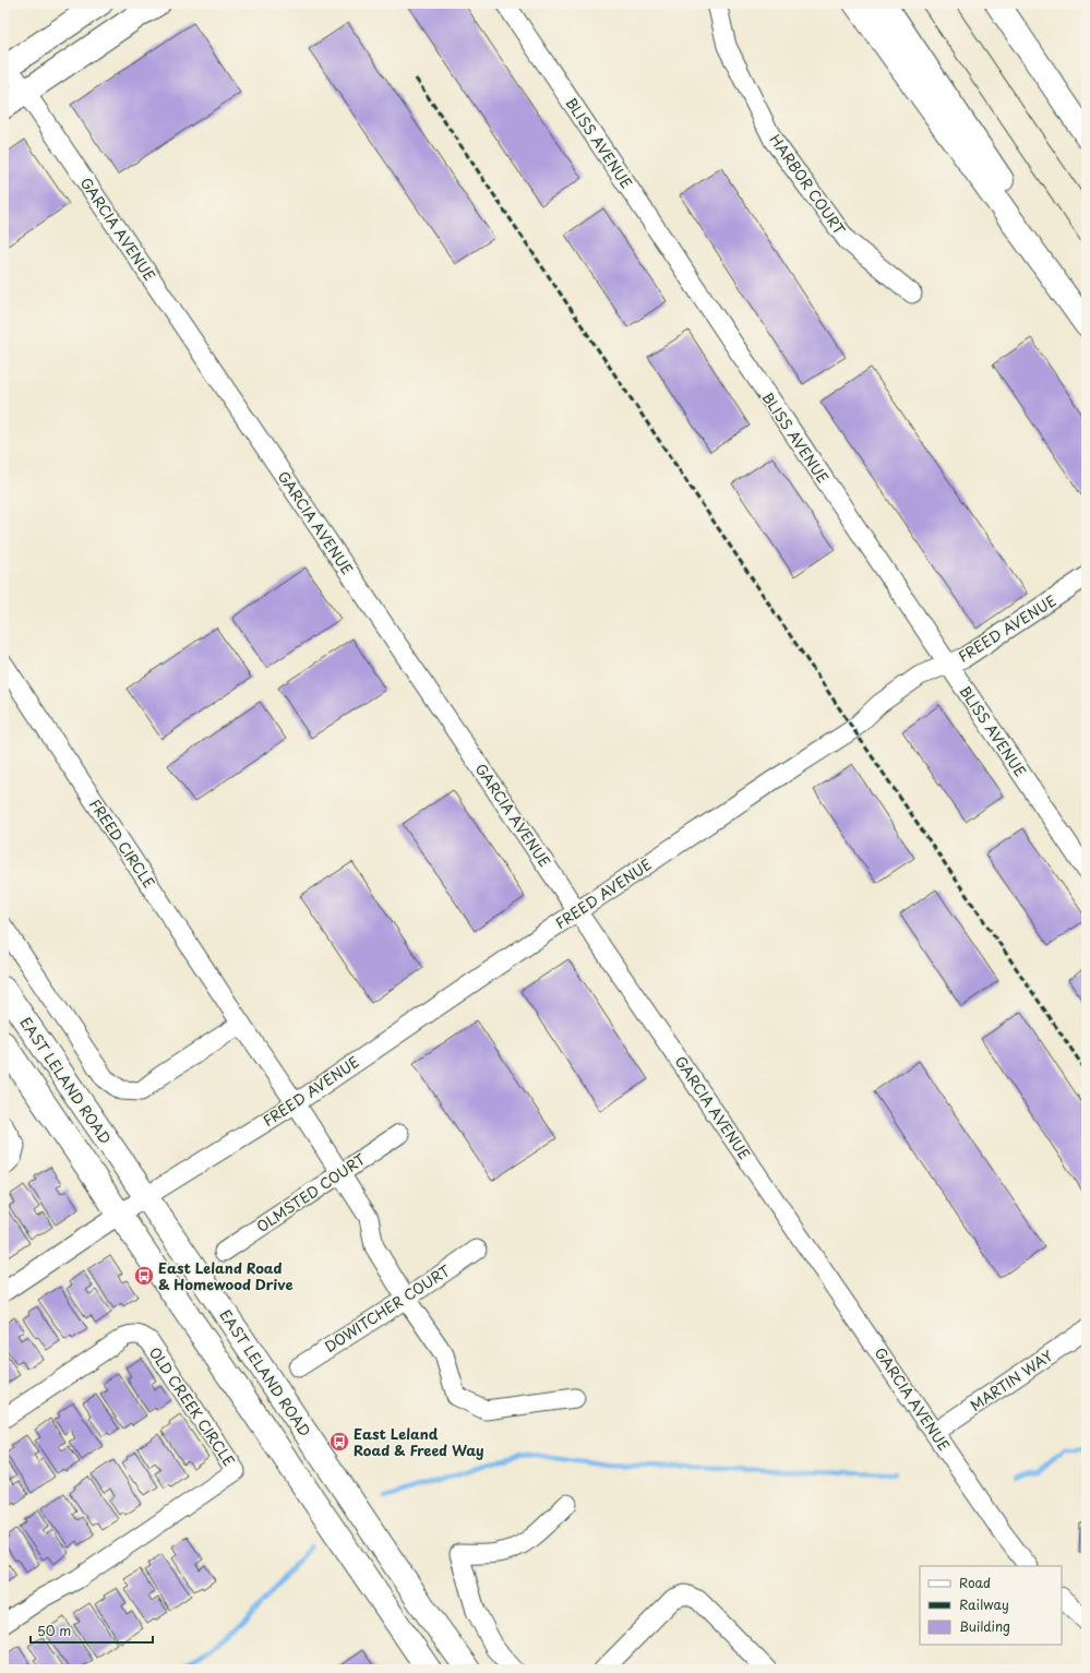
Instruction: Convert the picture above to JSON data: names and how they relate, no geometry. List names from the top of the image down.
{
  "streets": {
    "main road": ["EAST LELAND ROAD"],
    "street": [
      "BLISS AVENUE",
      "HARBOR COURT",
      "GARCIA AVENUE",
      "FREED AVENUE",
      "FREED CIRCLE",
      "OLMSTED COURT",
      "DOWITCHER COURT",
      "MARTIN WAY",
      "OLD CREEK CIRCLE"
    ]
  },
  "crossings": [
    ["BLISS AVENUE", "FREED AVENUE"],
    ["GARCIA AVENUE", "FREED AVENUE"],
    ["GARCIA AVENUE", "MARTIN WAY"],
    ["FREED AVENUE", "FREED CIRCLE"],
    ["FREED AVENUE", "EAST LELAND ROAD"],
    ["FREED CIRCLE", "OLMSTED COURT"],
    ["FREED CIRCLE", "DOWITCHER COURT"]
  ],
  "places": {
    "bus stop": ["East Leland Road & Homewood Drive", "East Leland Road & Freed Way"]
  },
  "legend": ["Road", "Railway", "Building"],
  "scale_bar": "50 m"
}
